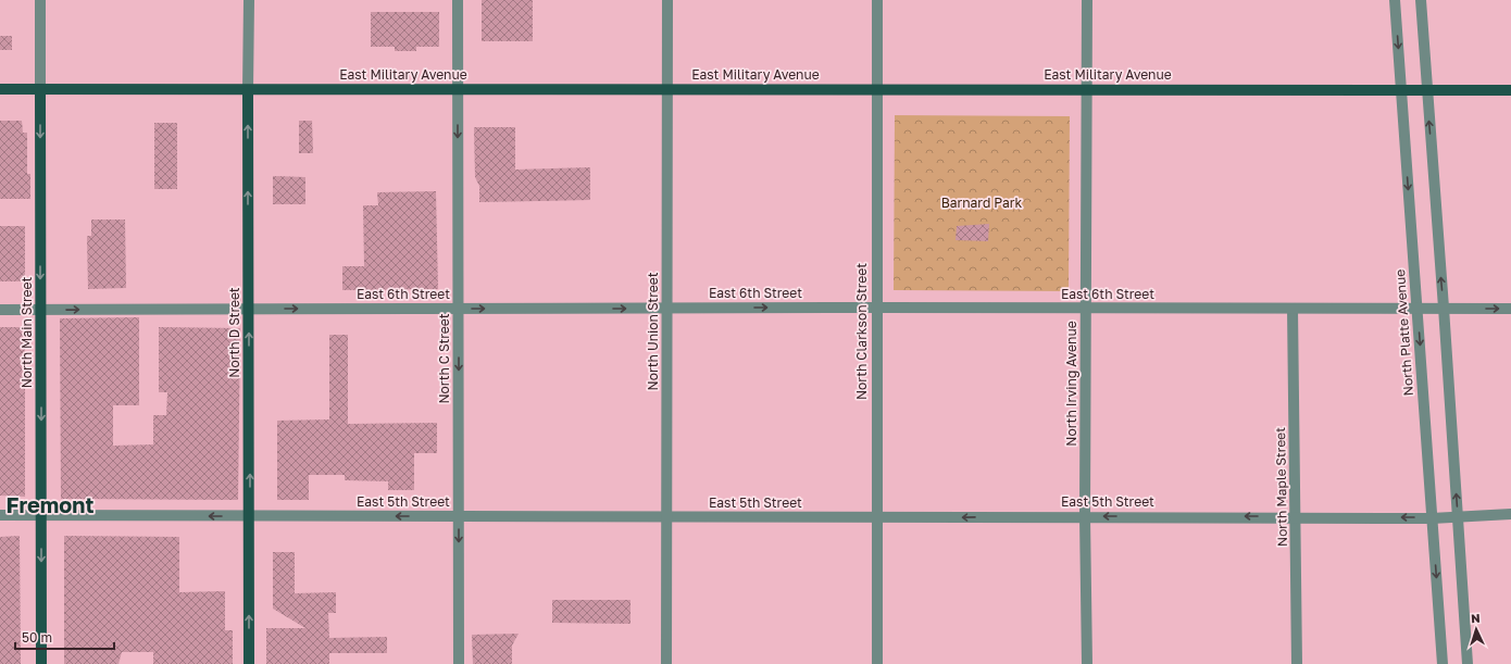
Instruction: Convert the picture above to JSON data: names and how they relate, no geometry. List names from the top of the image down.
{
  "streets": {
    "main road": ["East Military Avenue", "North Main Street", "North D Street"],
    "street": [
      "East 6th Street",
      "North Union Street",
      "North Clarkson Street",
      "North Platte Avenue",
      "North C Street",
      "North Irving Avenue",
      "North Maple Street",
      "East 5th Street"
    ]
  },
  "crossings": [
    ["East Military Avenue", "North Union Street"],
    ["East Military Avenue", "North Clarkson Street"],
    ["East Military Avenue", "North Main Street"],
    ["East Military Avenue", "North D Street"],
    ["East Military Avenue", "North Platte Avenue"],
    ["East Military Avenue", "North C Street"],
    ["East Military Avenue", "North Irving Avenue"],
    ["East 6th Street", "North Union Street"],
    ["East 6th Street", "North Clarkson Street"],
    ["East 6th Street", "North Main Street"],
    ["East 6th Street", "North D Street"],
    ["East 6th Street", "North Platte Avenue"],
    ["East 6th Street", "North C Street"],
    ["East 6th Street", "North Irving Avenue"],
    ["East 6th Street", "North Maple Street"],
    ["North Union Street", "East 5th Street"],
    ["North Clarkson Street", "East 5th Street"],
    ["North Main Street", "East 5th Street"],
    ["North D Street", "East 5th Street"],
    ["North Platte Avenue", "East 5th Street"],
    ["North C Street", "East 5th Street"],
    ["North Irving Avenue", "East 5th Street"],
    ["North Maple Street", "East 5th Street"]
  ],
  "one_way": [
    "East 6th Street",
    "North Main Street",
    "North D Street",
    "North C Street",
    "East 5th Street"
  ],
  "districts": ["Fremont"],
  "parks": ["Barnard Park"],
  "scale_bar": "50 m",
  "north": "top"
}
